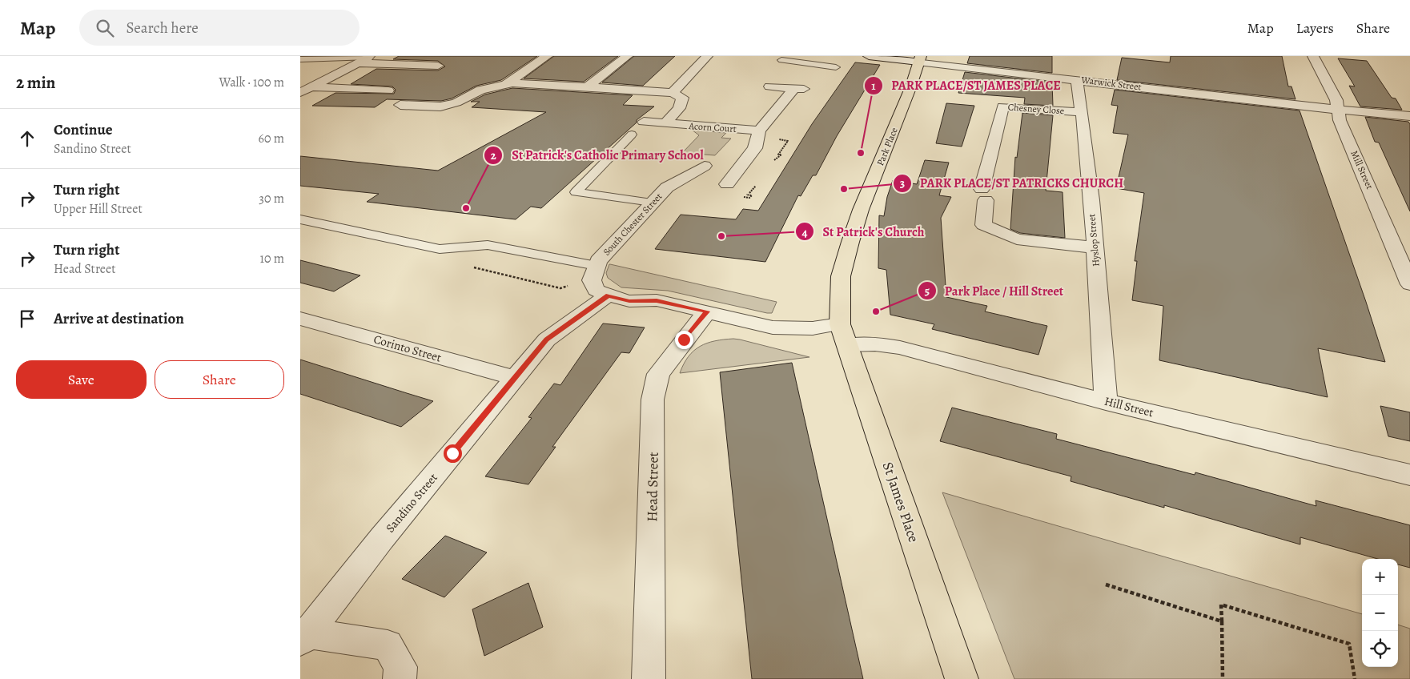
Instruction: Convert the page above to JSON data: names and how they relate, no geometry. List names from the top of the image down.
{
  "streets": {
    "highway": ["Park Place", "St James Place"],
    "street": [
      "Warwick Street",
      "Chesney Close",
      "Acorn Court",
      "Mill Street",
      "South Chester Street",
      "Hyslop Street",
      "Corinto Street",
      "Hill Street",
      "Head Street",
      "Sandino Street"
    ]
  },
  "crossings": [
    ["Warwick Street", "Park Place"],
    ["Warwick Street", "Mill Street"],
    ["Warwick Street", "Hyslop Street"],
    ["Chesney Close", "Hyslop Street"],
    ["Park Place", "Hill Street"],
    ["Park Place", "St James Place"],
    ["South Chester Street", "Hill Street"],
    ["South Chester Street", "Sandino Street"],
    ["Hyslop Street", "Hill Street"],
    ["Corinto Street", "Sandino Street"],
    ["Hill Street", "Head Street"],
    ["Hill Street", "St James Place"],
    ["Hill Street", "Sandino Street"]
  ],
  "places": [
    "PARK PLACE/ST JAMES PLACE",
    "PARK PLACE/ST PATRICKS CHURCH",
    "St Patrick's Catholic Primary School",
    "St Patrick's Church",
    "Park Place / Hill Street"
  ],
  "page": {
    "header": "Map",
    "search": "Search here",
    "nav": ["Map", "Layers", "Share"],
    "heading": ["2 min", "Walk · 100 m"],
    "list": [
      ["Continue", "Sandino Street", "60 m"],
      ["Turn right", "Upper Hill Street", "30 m"],
      ["Turn right", "Head Street", "10 m"],
      "Arrive at destination"
    ],
    "buttons": ["Save", "Share"],
    "map_buttons": ["+", "−"]
  }
}
